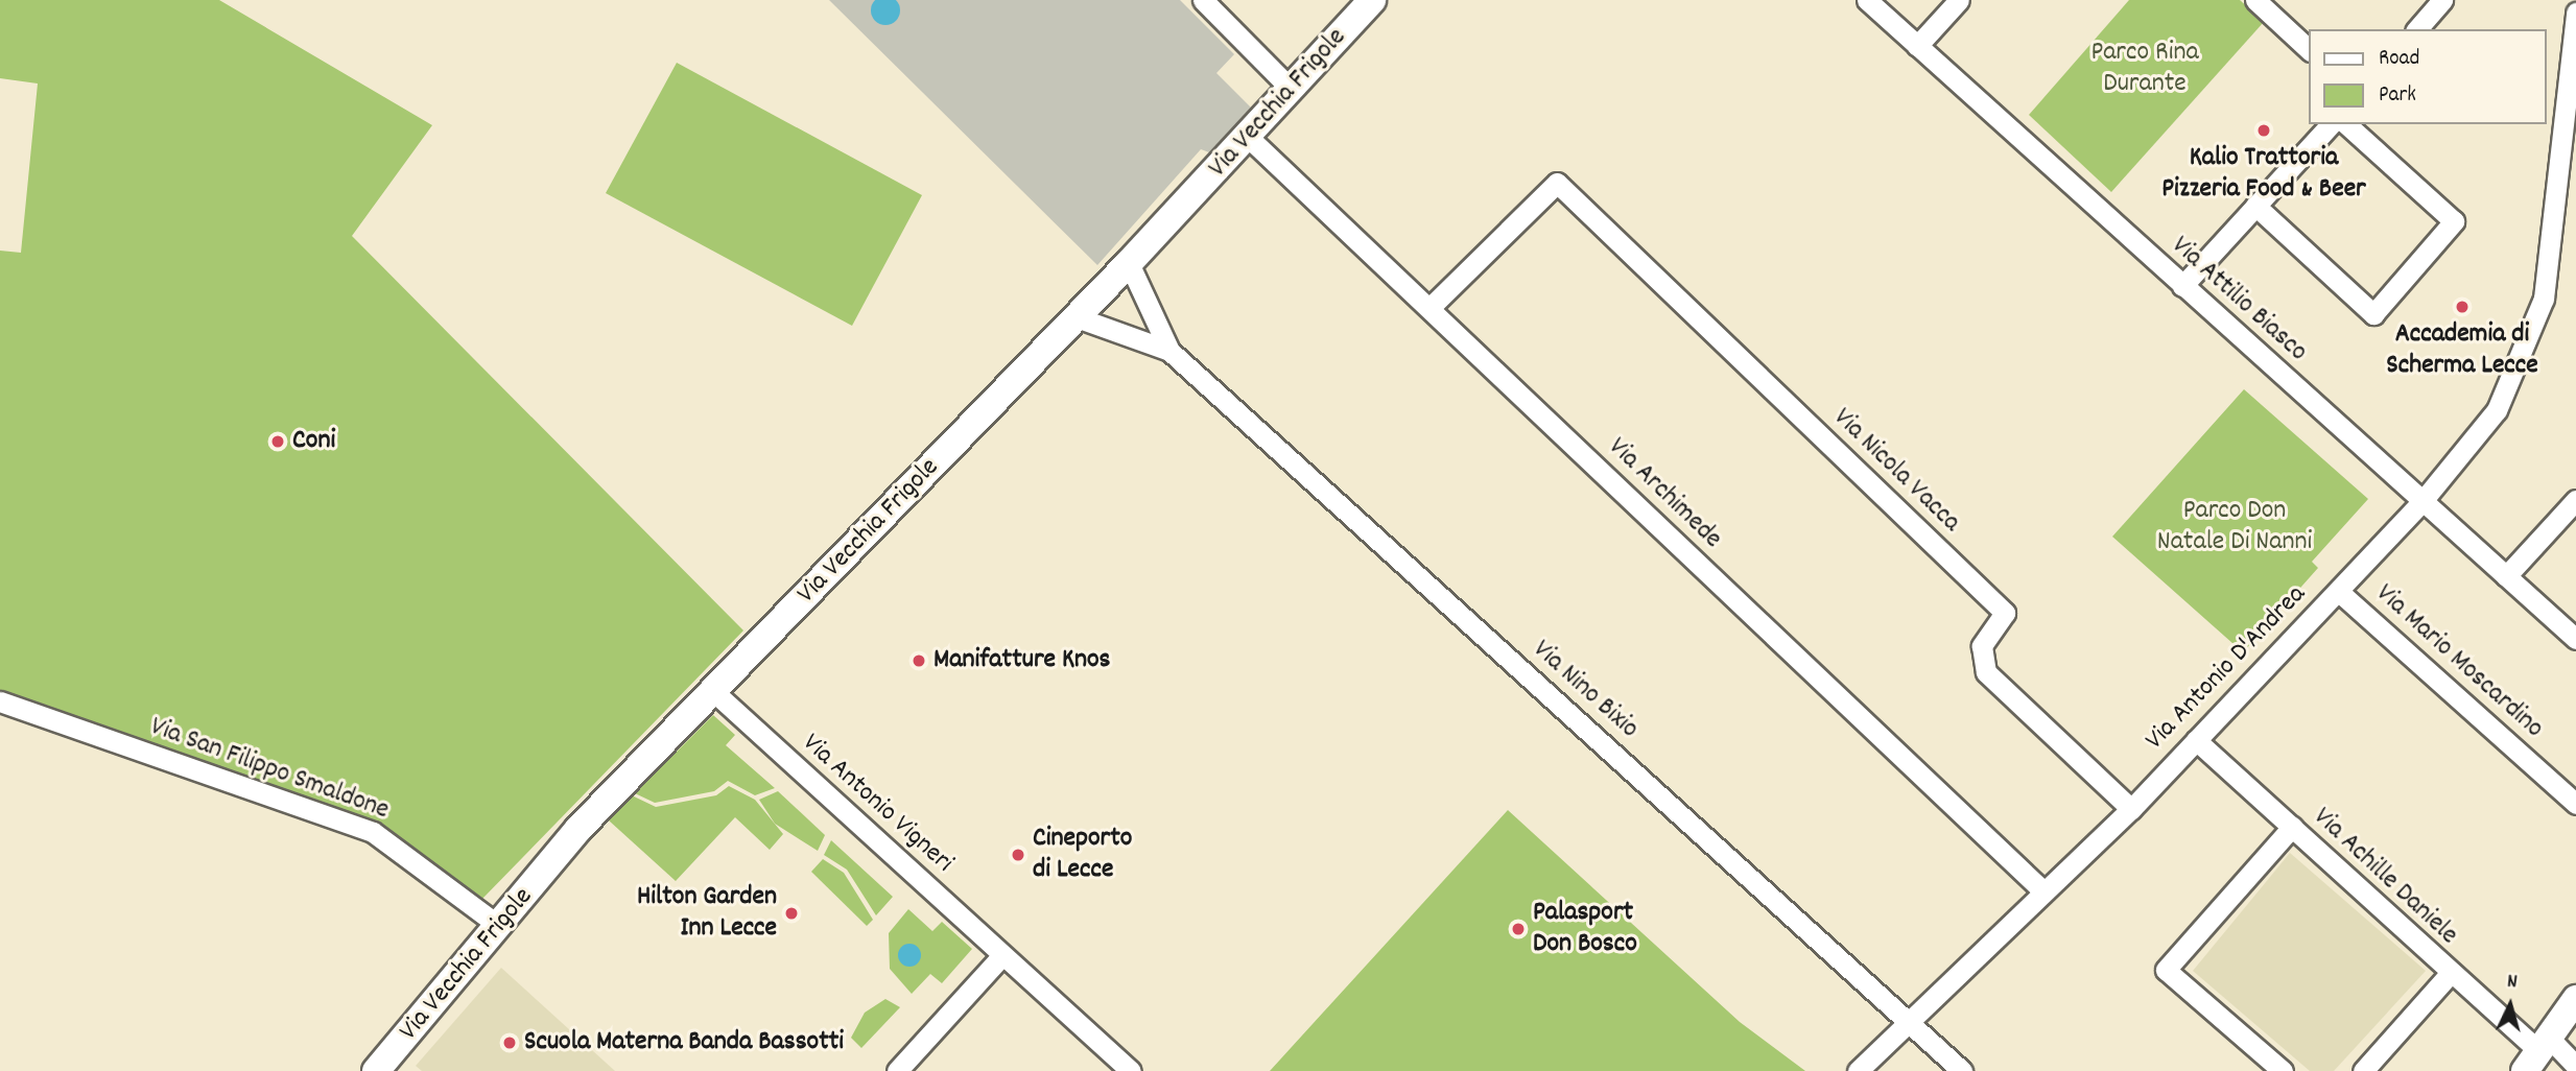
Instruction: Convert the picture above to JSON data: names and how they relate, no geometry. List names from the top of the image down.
{
  "streets": {
    "street": [
      "Via Vecchia Frigole",
      "Via Attilio Biasco",
      "Via Nicola Vacca",
      "Via Archimede",
      "Via Mario Moscardino",
      "Via Antonio D'Andrea",
      "Via Nino Bixio",
      "Via San Filippo Smaldone",
      "Via Antonio Vigneri",
      "Via Achille Daniele"
    ]
  },
  "crossings": [
    ["Via Vecchia Frigole", "Via Archimede"],
    ["Via Vecchia Frigole", "Via Nino Bixio"],
    ["Via Vecchia Frigole", "Via San Filippo Smaldone"],
    ["Via Vecchia Frigole", "Via Antonio Vigneri"],
    ["Via Attilio Biasco", "Via Antonio D'Andrea"],
    ["Via Nicola Vacca", "Via Archimede"],
    ["Via Nicola Vacca", "Via Antonio D'Andrea"],
    ["Via Archimede", "Via Antonio D'Andrea"],
    ["Via Mario Moscardino", "Via Antonio D'Andrea"],
    ["Via Antonio D'Andrea", "Via Nino Bixio"],
    ["Via Antonio D'Andrea", "Via Achille Daniele"]
  ],
  "parks": ["Parco Rina Durante", "Parco Don Natale Di Nanni"],
  "places": [
    "Kalio Trattoria Pizzeria Food & Beer",
    "Accademia di Scherma Lecce",
    "Coni",
    "Manifatture Knos",
    "Cineporto di Lecce",
    "Hilton Garden Inn Lecce",
    "Palasport Don Bosco",
    "Scuola Materna Banda Bassotti"
  ],
  "legend": ["Road", "Park"],
  "north": "top"
}
